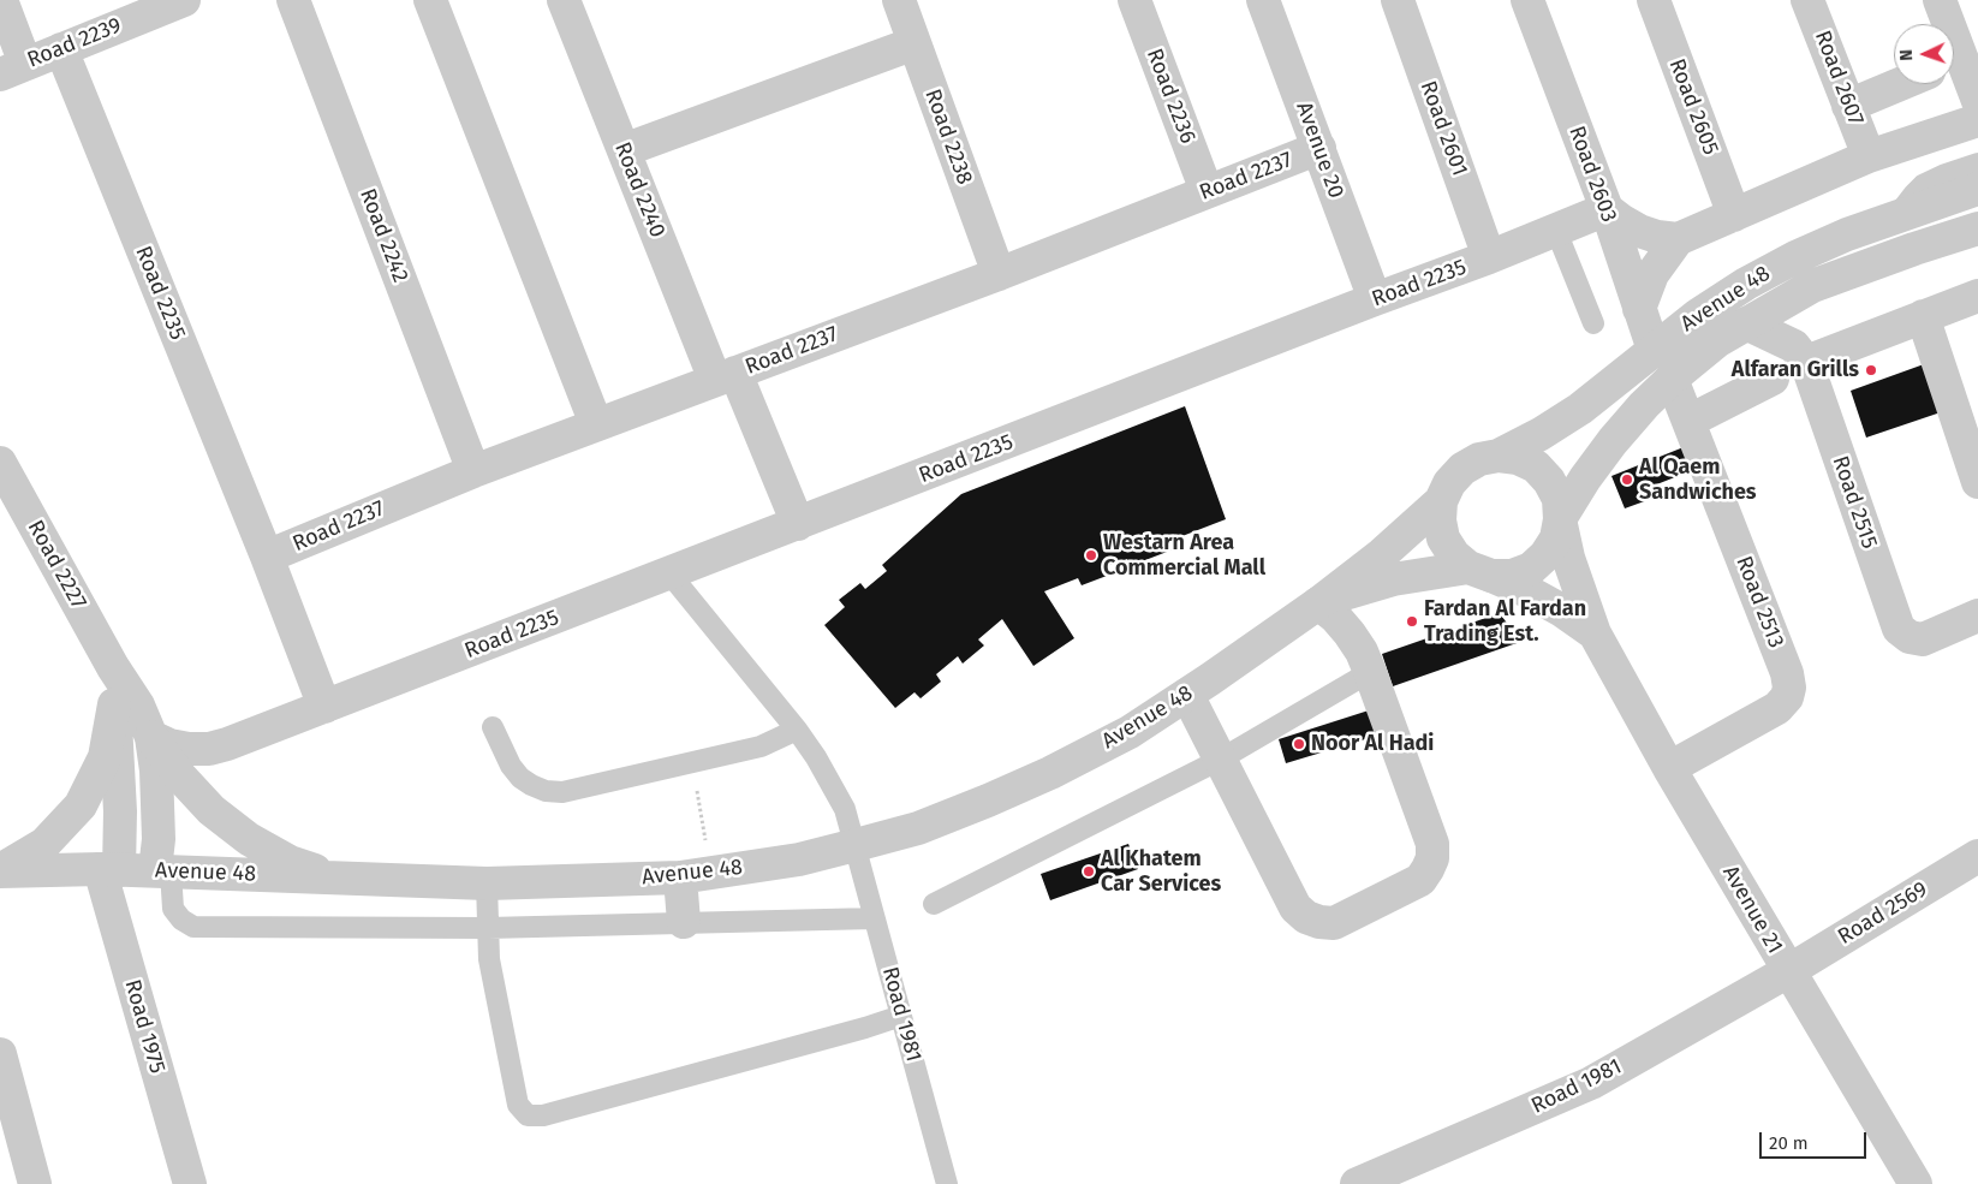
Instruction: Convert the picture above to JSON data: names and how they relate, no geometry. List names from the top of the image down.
{
  "streets": {
    "street": [
      "Road 2239",
      "Road 2607",
      "Road 2236",
      "Road 2605",
      "Road 2601",
      "Road 2238",
      "Avenue 20",
      "Road 2603",
      "Road 2237",
      "Road 2240",
      "Road 2242",
      "Road 2235",
      "Avenue 48",
      "Road 2515",
      "Road 2227",
      "Road 2513",
      "Avenue 21",
      "Road 2569",
      "Road 1981",
      "Road 1975"
    ]
  },
  "crossings": [
    ["Road 2239", "Road 2235"],
    ["Road 2236", "Road 2237"],
    ["Road 2601", "Road 2235"],
    ["Road 2238", "Road 2237"],
    ["Avenue 20", "Road 2237"],
    ["Avenue 20", "Road 2235"],
    ["Road 2603", "Road 2235"],
    ["Road 2603", "Avenue 48"],
    ["Road 2237", "Road 2240"],
    ["Road 2237", "Road 2242"],
    ["Road 2237", "Road 2235"],
    ["Road 2240", "Road 2235"],
    ["Road 2235", "Road 2227"],
    ["Road 2235", "Road 1981"],
    ["Avenue 48", "Road 2515"],
    ["Avenue 48", "Road 2227"],
    ["Avenue 48", "Road 2513"],
    ["Avenue 48", "Avenue 21"],
    ["Avenue 48", "Road 1981"],
    ["Avenue 48", "Road 1975"],
    ["Road 2227", "Road 1975"],
    ["Road 2513", "Avenue 21"],
    ["Avenue 21", "Road 2569"],
    ["Avenue 21", "Road 1981"],
    ["Road 2569", "Road 1981"]
  ],
  "places": [
    "Alfaran Grills",
    "Al Qaem Sandwiches",
    "Westarn Area Commercial Mall",
    "Fardan Al Fardan Trading Est.",
    "Noor Al Hadi",
    "Al Khatem Car Services"
  ],
  "scale_bar": "20 m",
  "north": "left"
}
